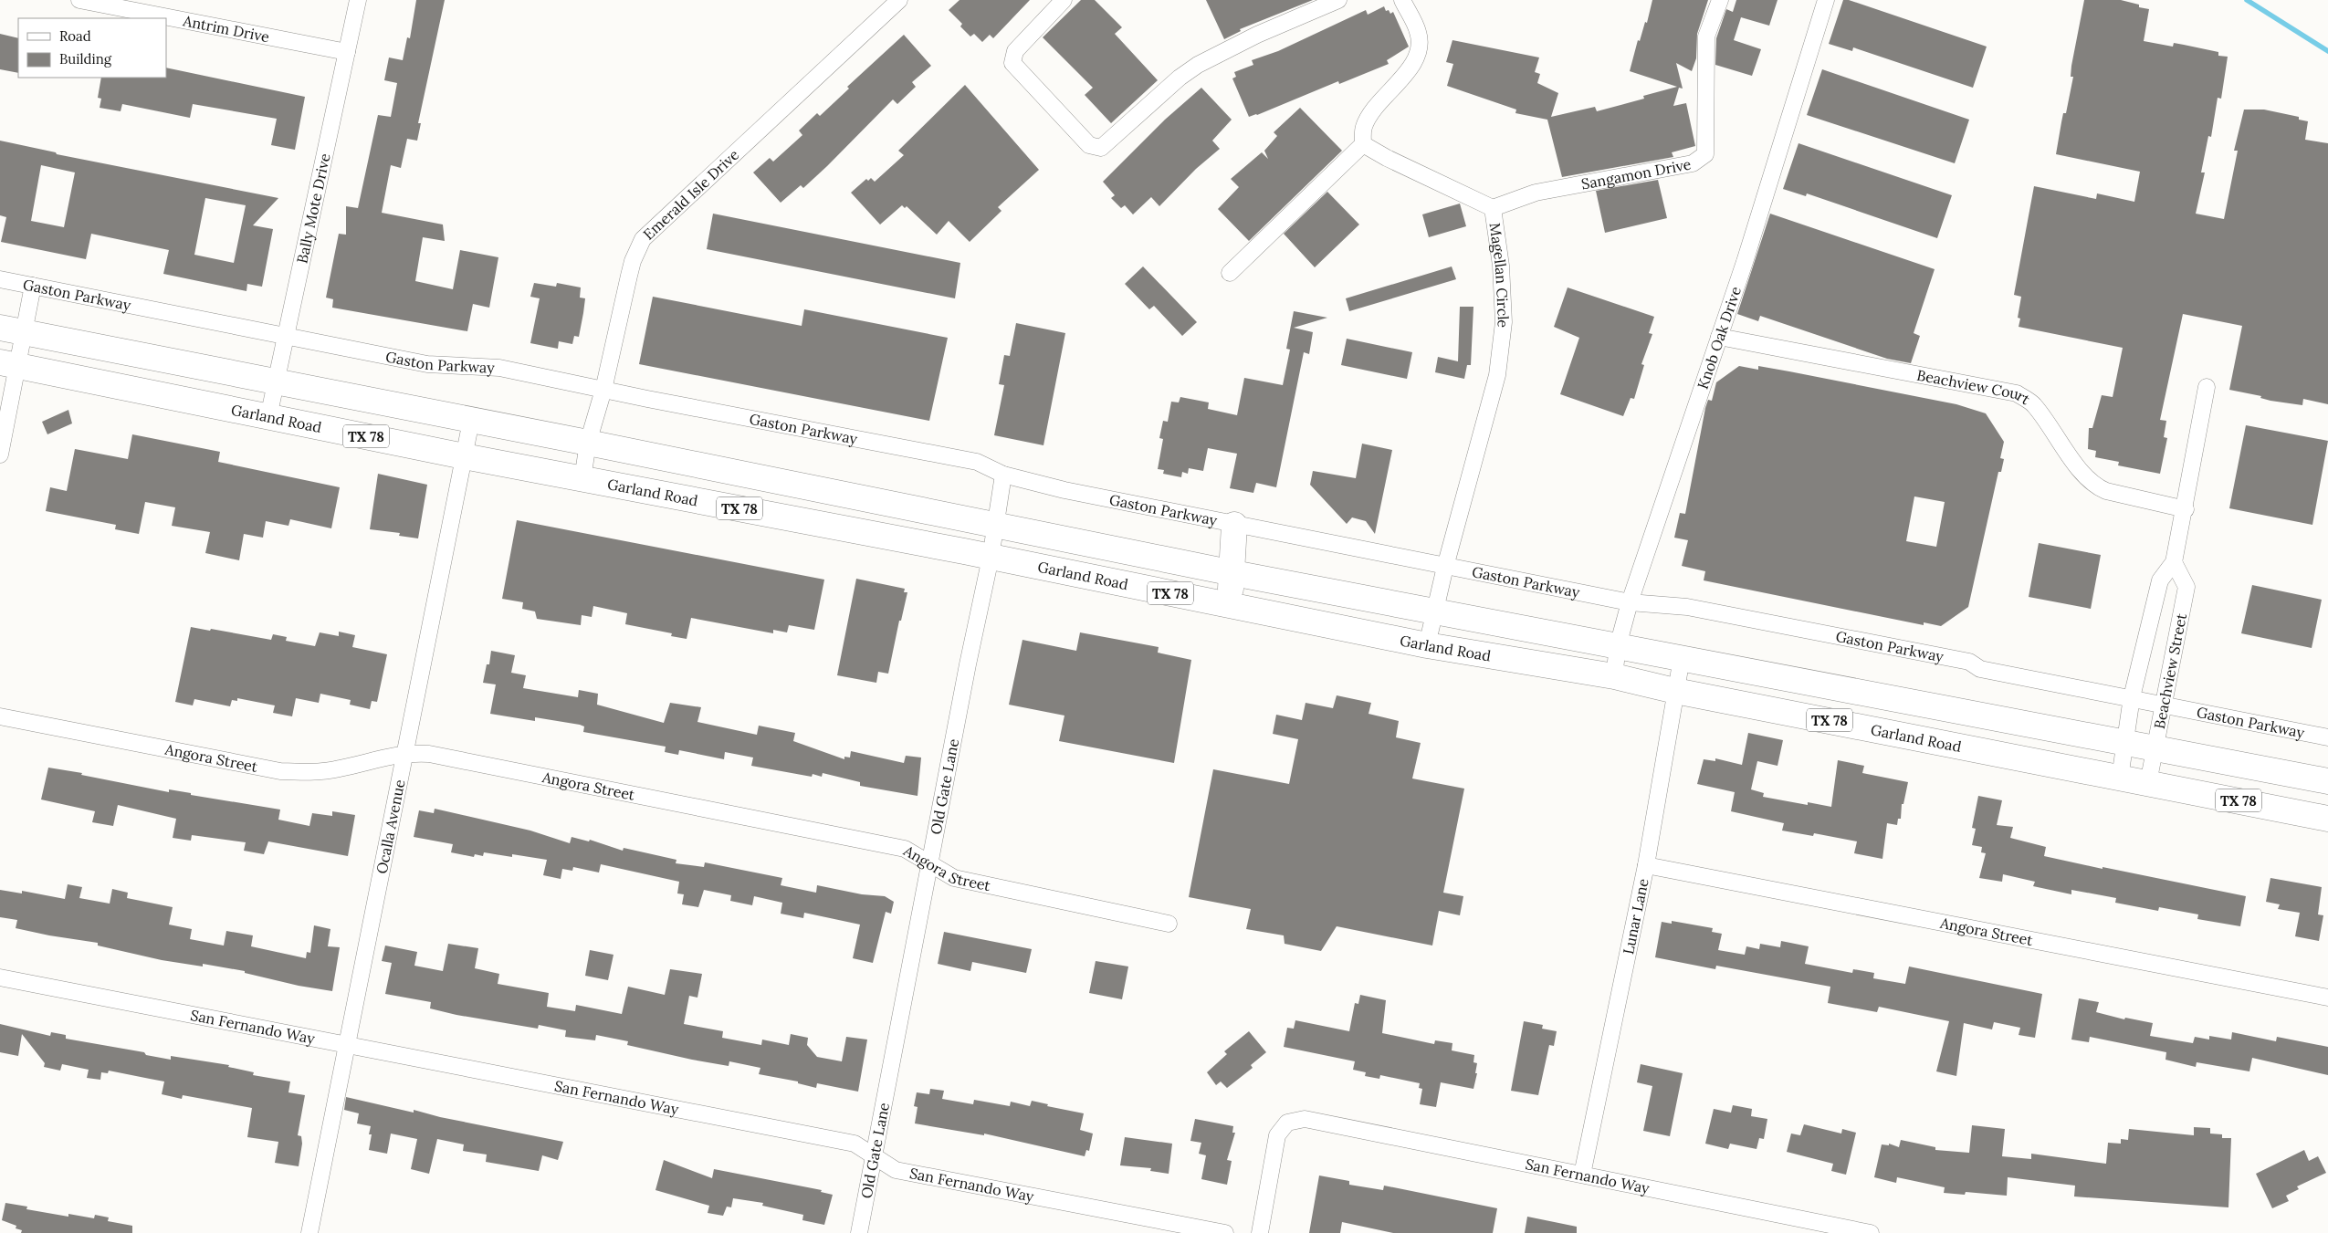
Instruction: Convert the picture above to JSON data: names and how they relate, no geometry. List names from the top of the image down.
{
  "streets": {
    "main road": ["Garland Road", "TX 78"],
    "street": [
      "Antrim Drive",
      "Sangamon Drive",
      "Emerald Isle Drive",
      "Bally Mote Drive",
      "Magellan Circle",
      "Gaston Parkway",
      "Knob Oak Drive",
      "Beachview Court",
      "Beachview Street",
      "Angora Street",
      "Old Gate Lane",
      "Ocalla Avenue",
      "Lunar Lane",
      "San Fernando Way"
    ]
  },
  "crossings": [
    ["Antrim Drive", "Bally Mote Drive"],
    ["Sangamon Drive", "Magellan Circle"],
    ["Emerald Isle Drive", "Gaston Parkway"],
    ["Emerald Isle Drive", "Garland Road"],
    ["Emerald Isle Drive", "TX 78"],
    ["Bally Mote Drive", "Gaston Parkway"],
    ["Bally Mote Drive", "Garland Road"],
    ["Bally Mote Drive", "TX 78"],
    ["Magellan Circle", "Gaston Parkway"],
    ["Magellan Circle", "Garland Road"],
    ["Magellan Circle", "TX 78"],
    ["Gaston Parkway", "Knob Oak Drive"],
    ["Gaston Parkway", "Beachview Street"],
    ["Gaston Parkway", "Old Gate Lane"],
    ["Knob Oak Drive", "Beachview Court"],
    ["Knob Oak Drive", "Garland Road"],
    ["Knob Oak Drive", "TX 78"],
    ["Beachview Court", "Beachview Street"],
    ["Garland Road", "Beachview Street"],
    ["Garland Road", "Old Gate Lane"],
    ["Garland Road", "Ocalla Avenue"],
    ["Garland Road", "Lunar Lane"],
    ["TX 78", "Beachview Street"],
    ["TX 78", "Old Gate Lane"],
    ["TX 78", "Ocalla Avenue"],
    ["TX 78", "Lunar Lane"],
    ["Angora Street", "Old Gate Lane"],
    ["Angora Street", "Ocalla Avenue"],
    ["Angora Street", "Lunar Lane"],
    ["Old Gate Lane", "San Fernando Way"],
    ["Ocalla Avenue", "San Fernando Way"],
    ["Lunar Lane", "San Fernando Way"]
  ],
  "legend": ["Road", "Building"]
}
